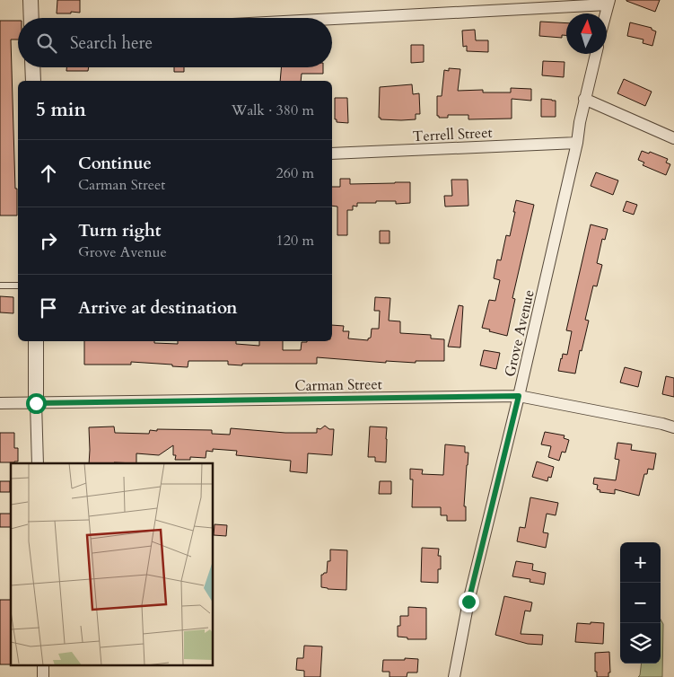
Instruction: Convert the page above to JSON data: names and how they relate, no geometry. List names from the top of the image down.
{
  "streets": {
    "street": ["Terrell Street", "Grove Avenue", "Carman Street"]
  },
  "crossings": [
    ["Terrell Street", "Grove Avenue"],
    ["Grove Avenue", "Carman Street"]
  ],
  "north": "top",
  "page": {
    "search": "Search here",
    "heading": ["5 min", "Walk · 380 m"],
    "list": [
      ["Continue", "Carman Street", "260 m"],
      ["Turn right", "Grove Avenue", "120 m"],
      "Arrive at destination"
    ],
    "map_buttons": ["+", "−"]
  }
}
